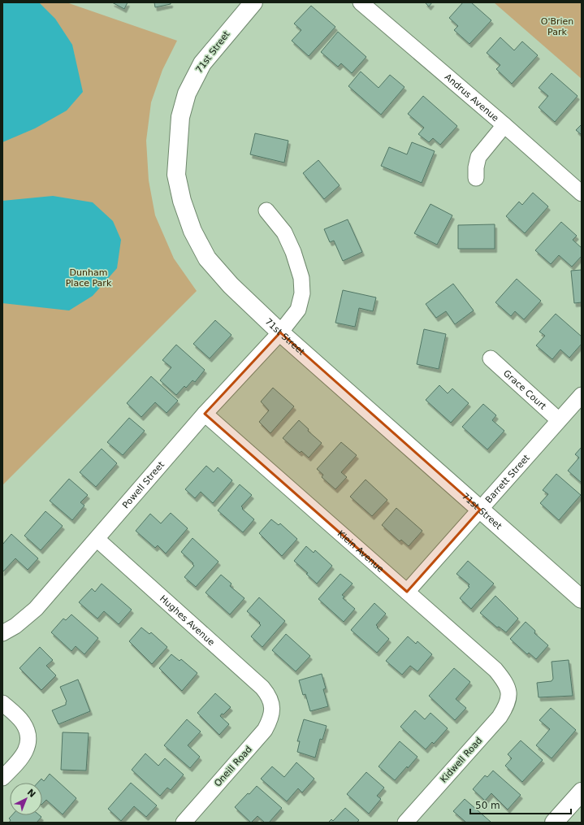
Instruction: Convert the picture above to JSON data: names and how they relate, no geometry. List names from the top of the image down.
{
  "streets": {
    "street": [
      "71st Street",
      "Andrus Avenue",
      "Grace Court",
      "Barrett Street",
      "Powell Street",
      "Klein Avenue",
      "Hughes Avenue",
      "Kidwell Road",
      "Oneill Road"
    ]
  },
  "crossings": [
    ["71st Street", "Barrett Street"],
    ["71st Street", "Powell Street"],
    ["Grace Court", "Barrett Street"],
    ["Barrett Street", "Klein Avenue"],
    ["Powell Street", "Klein Avenue"],
    ["Powell Street", "Hughes Avenue"],
    ["Klein Avenue", "Kidwell Road"],
    ["Hughes Avenue", "Oneill Road"]
  ],
  "parks": ["O'Brien Park", "Dunham Place Park"],
  "scale_bar": "50 m",
  "north": "top right"
}
